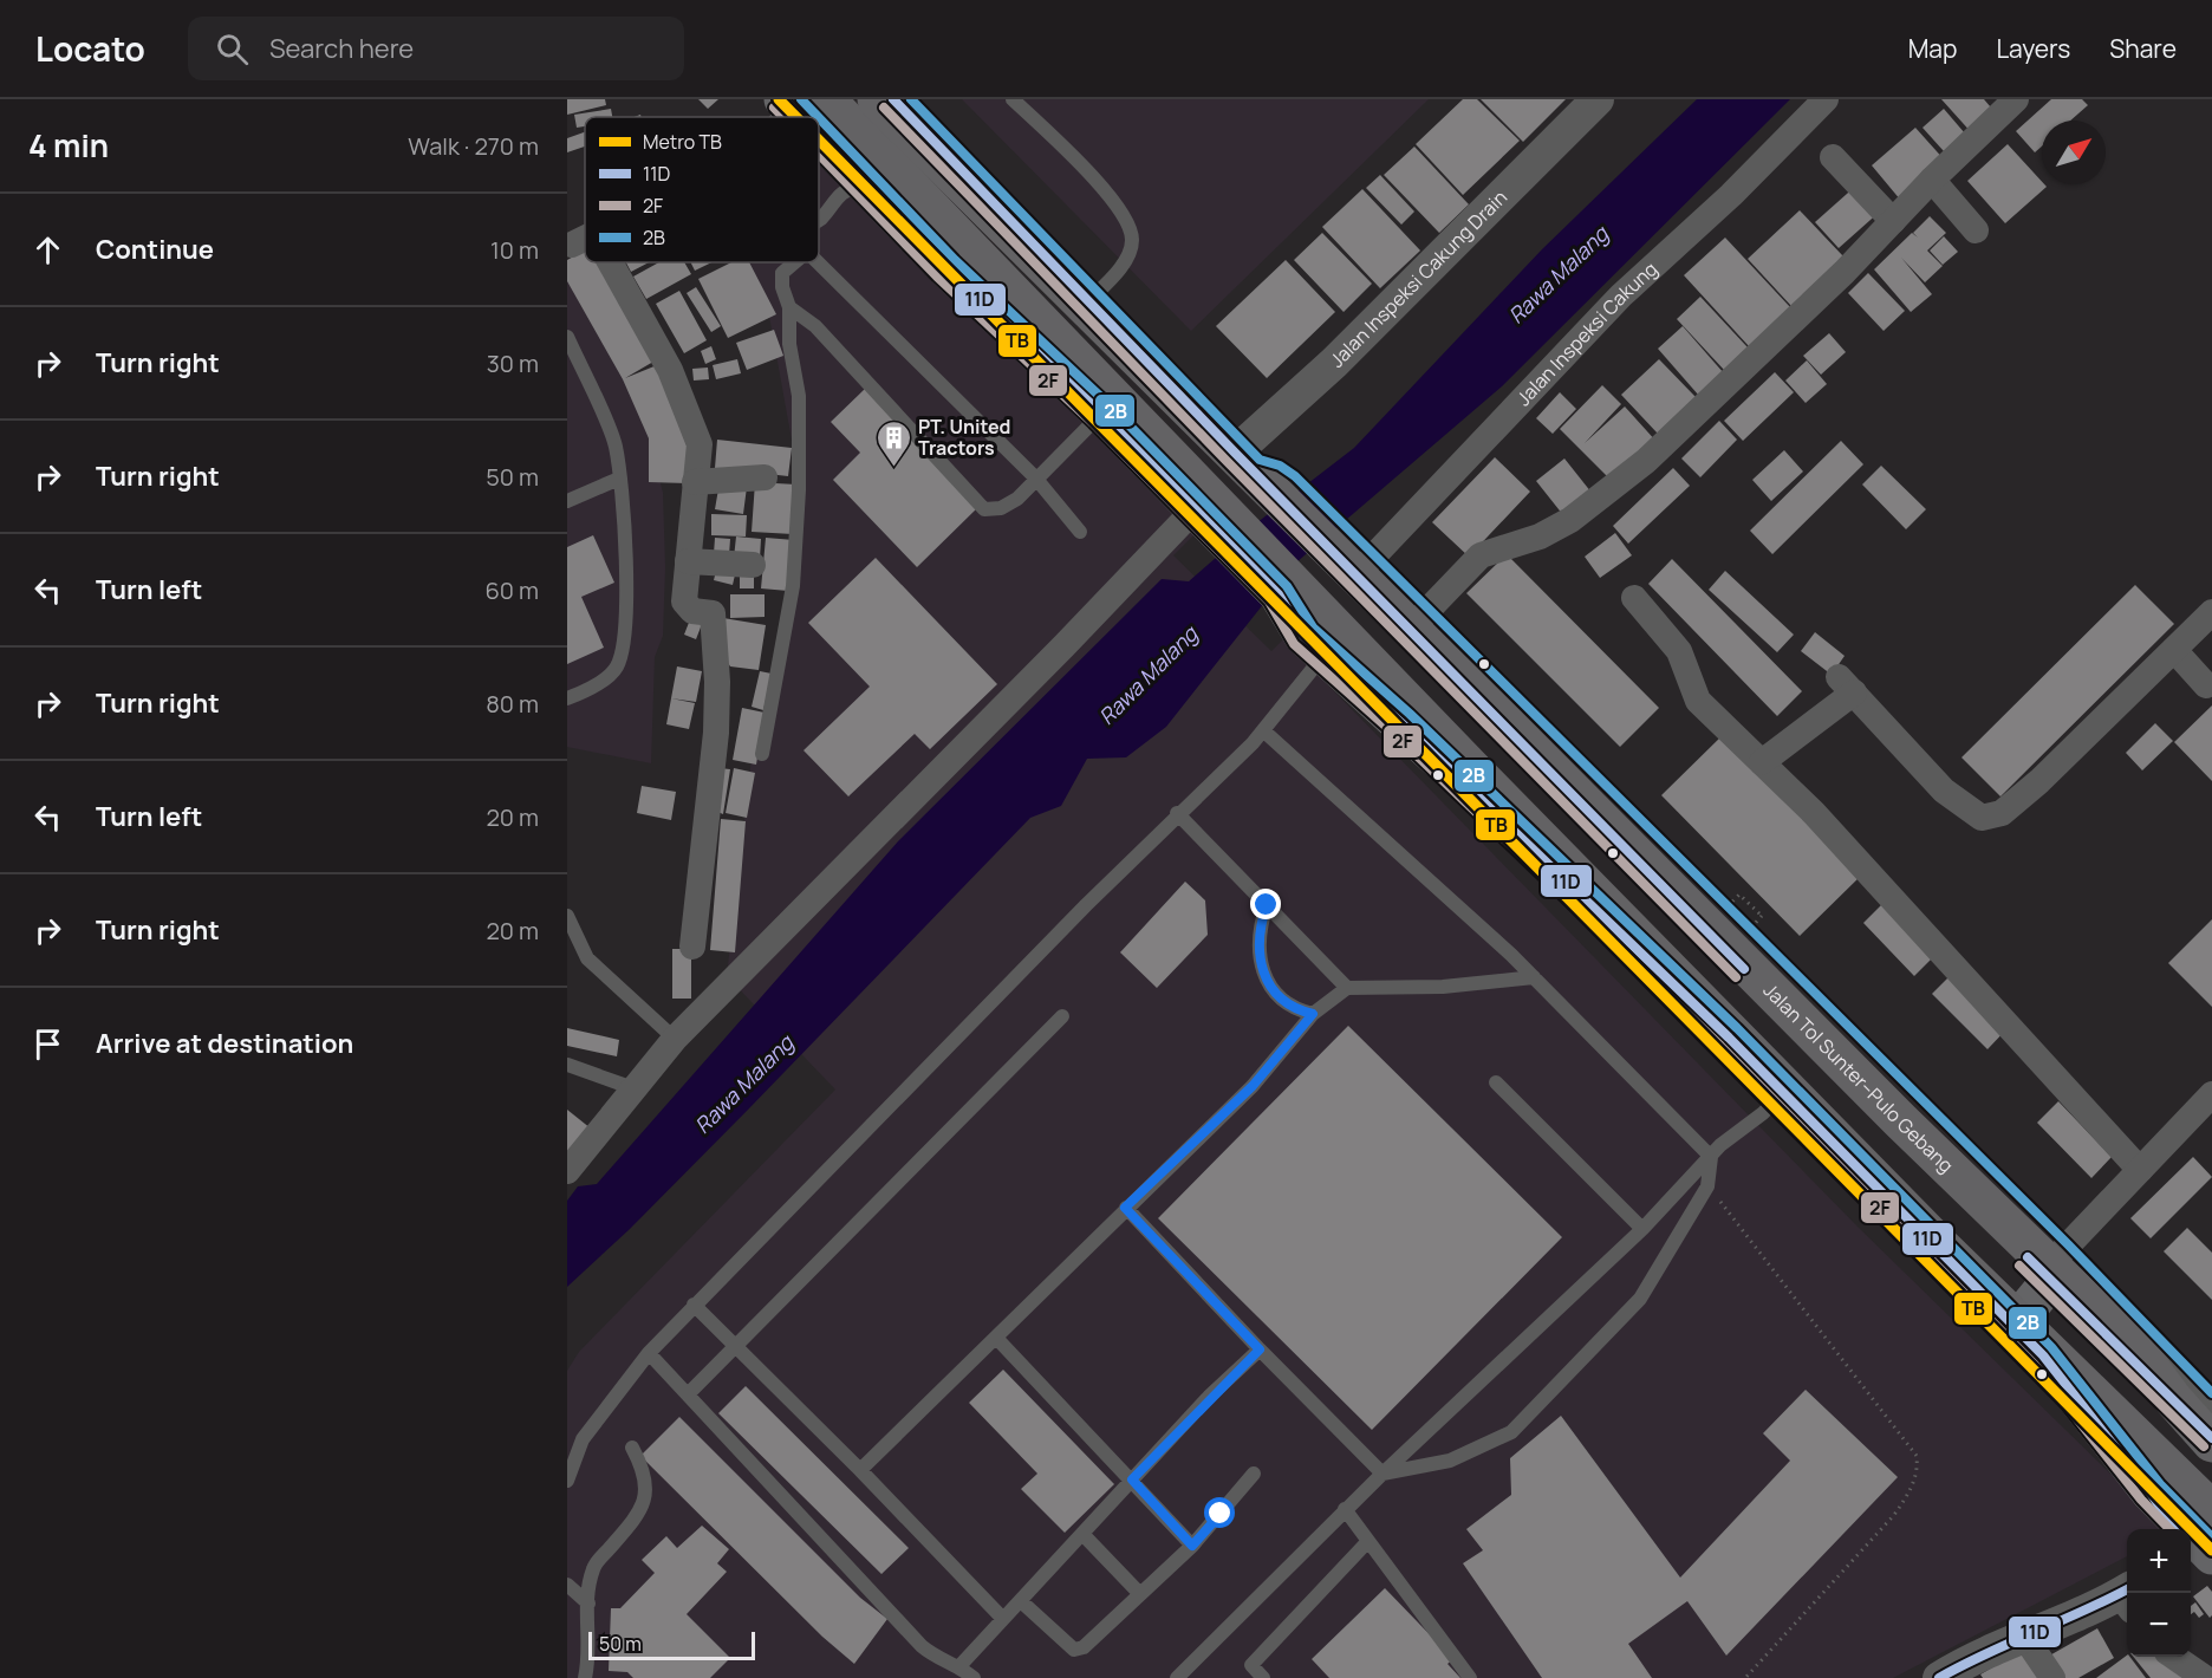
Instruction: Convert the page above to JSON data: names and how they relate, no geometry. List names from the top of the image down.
{
  "streets": {
    "highway": ["Jalan Tol Sunter–Pulo Gebang"],
    "street": ["Jalan Inspeksi Cakung Drain", "Jalan Inspeksi Cakung"]
  },
  "water": ["Rawa Malang"],
  "places": {
    "building": ["PT. United Tractors"]
  },
  "lines": [
    "metro line TB",
    "transit line 11D",
    "transit line 2B",
    "transit line 2F"
  ],
  "legend": [
    "Metro TB",
    "11D",
    "2F",
    "2B"
  ],
  "scale_bar": "50 m",
  "north": "top right",
  "page": {
    "header": "Locato",
    "search": "Search here",
    "nav": ["Map", "Layers", "Share"],
    "heading": ["4 min", "Walk · 270 m"],
    "list": [
      ["Continue", "10 m"],
      ["Turn right", "30 m"],
      ["Turn right", "50 m"],
      ["Turn left", "60 m"],
      ["Turn right", "80 m"],
      ["Turn left", "20 m"],
      ["Turn right", "20 m"],
      "Arrive at destination"
    ],
    "map_buttons": ["+", "−"],
    "scale": "50 m"
  }
}
